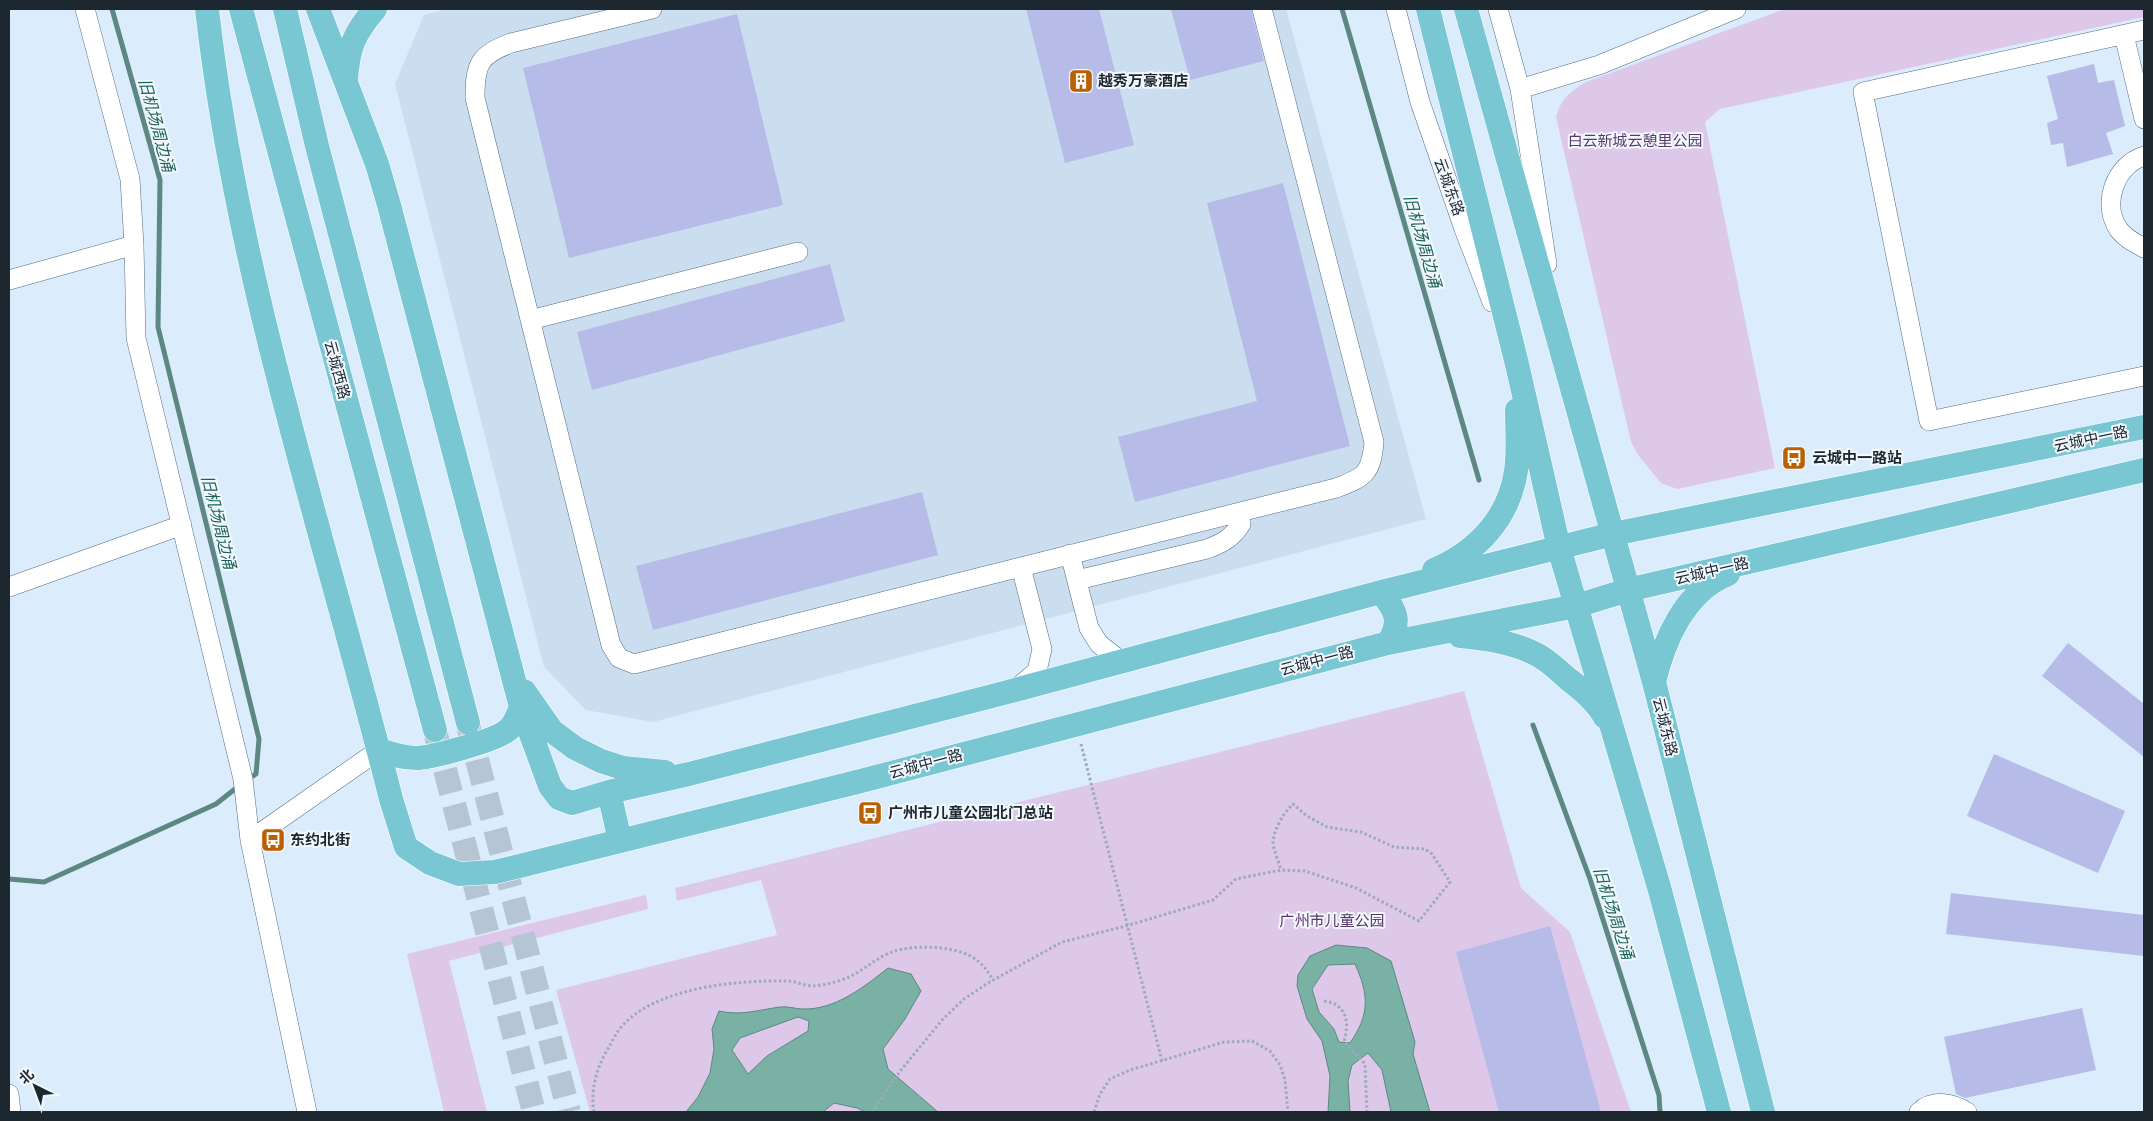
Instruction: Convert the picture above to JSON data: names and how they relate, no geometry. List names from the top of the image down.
{
  "streets": {
    "main road": ["云城东路", "云城西路", "云城中一路"]
  },
  "crossings": [
    ["云城东路", "云城中一路"]
  ],
  "water": ["旧机场周边涌"],
  "parks": ["白云新城云憩里公园", "广州市儿童公园"],
  "places": {
    "building": ["越秀万豪酒店"],
    "bus stop": ["云城中一路站", "广州市儿童公园北门总站", "东约北街"]
  },
  "north": "top left"
}
